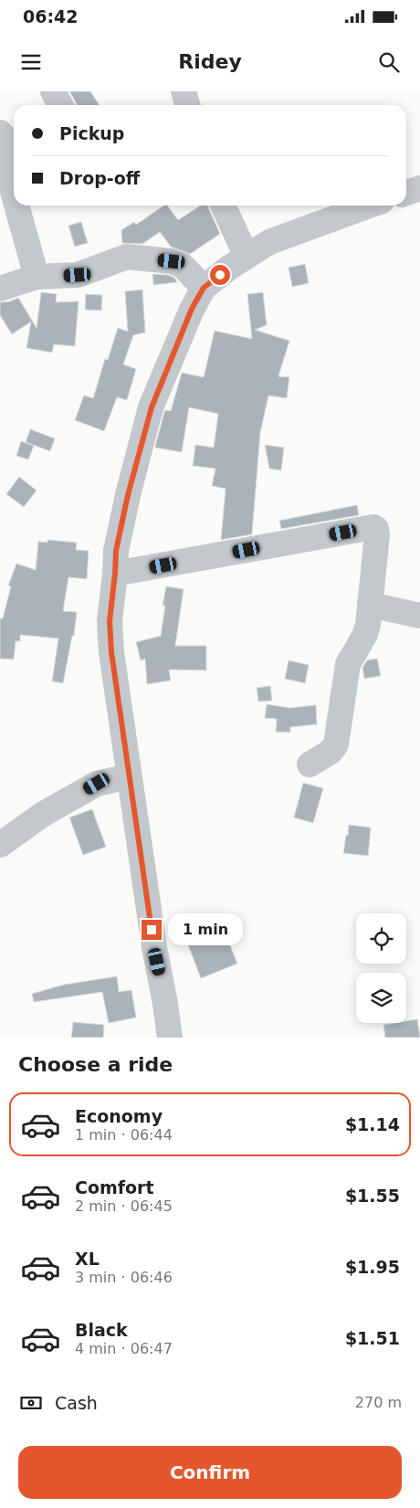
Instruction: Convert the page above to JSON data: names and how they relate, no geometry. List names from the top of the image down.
{
  "page": {
    "status": "06:42",
    "header": "Ridey",
    "banner": ["Pickup", "Drop-off"],
    "bubble": "1 min",
    "heading": "Choose a ride",
    "list": [
      {
        "name": "Economy",
        "note": "1 min · 06:44",
        "value": "$1.14"
      },
      {
        "name": "Comfort",
        "note": "2 min · 06:45",
        "value": "$1.55"
      },
      {
        "name": "XL",
        "note": "3 min · 06:46",
        "value": "$1.95"
      },
      {
        "name": "Black",
        "note": "4 min · 06:47",
        "value": "$1.51"
      }
    ],
    "pay": ["Cash", "270 m"],
    "buttons": "Confirm"
  }
}
